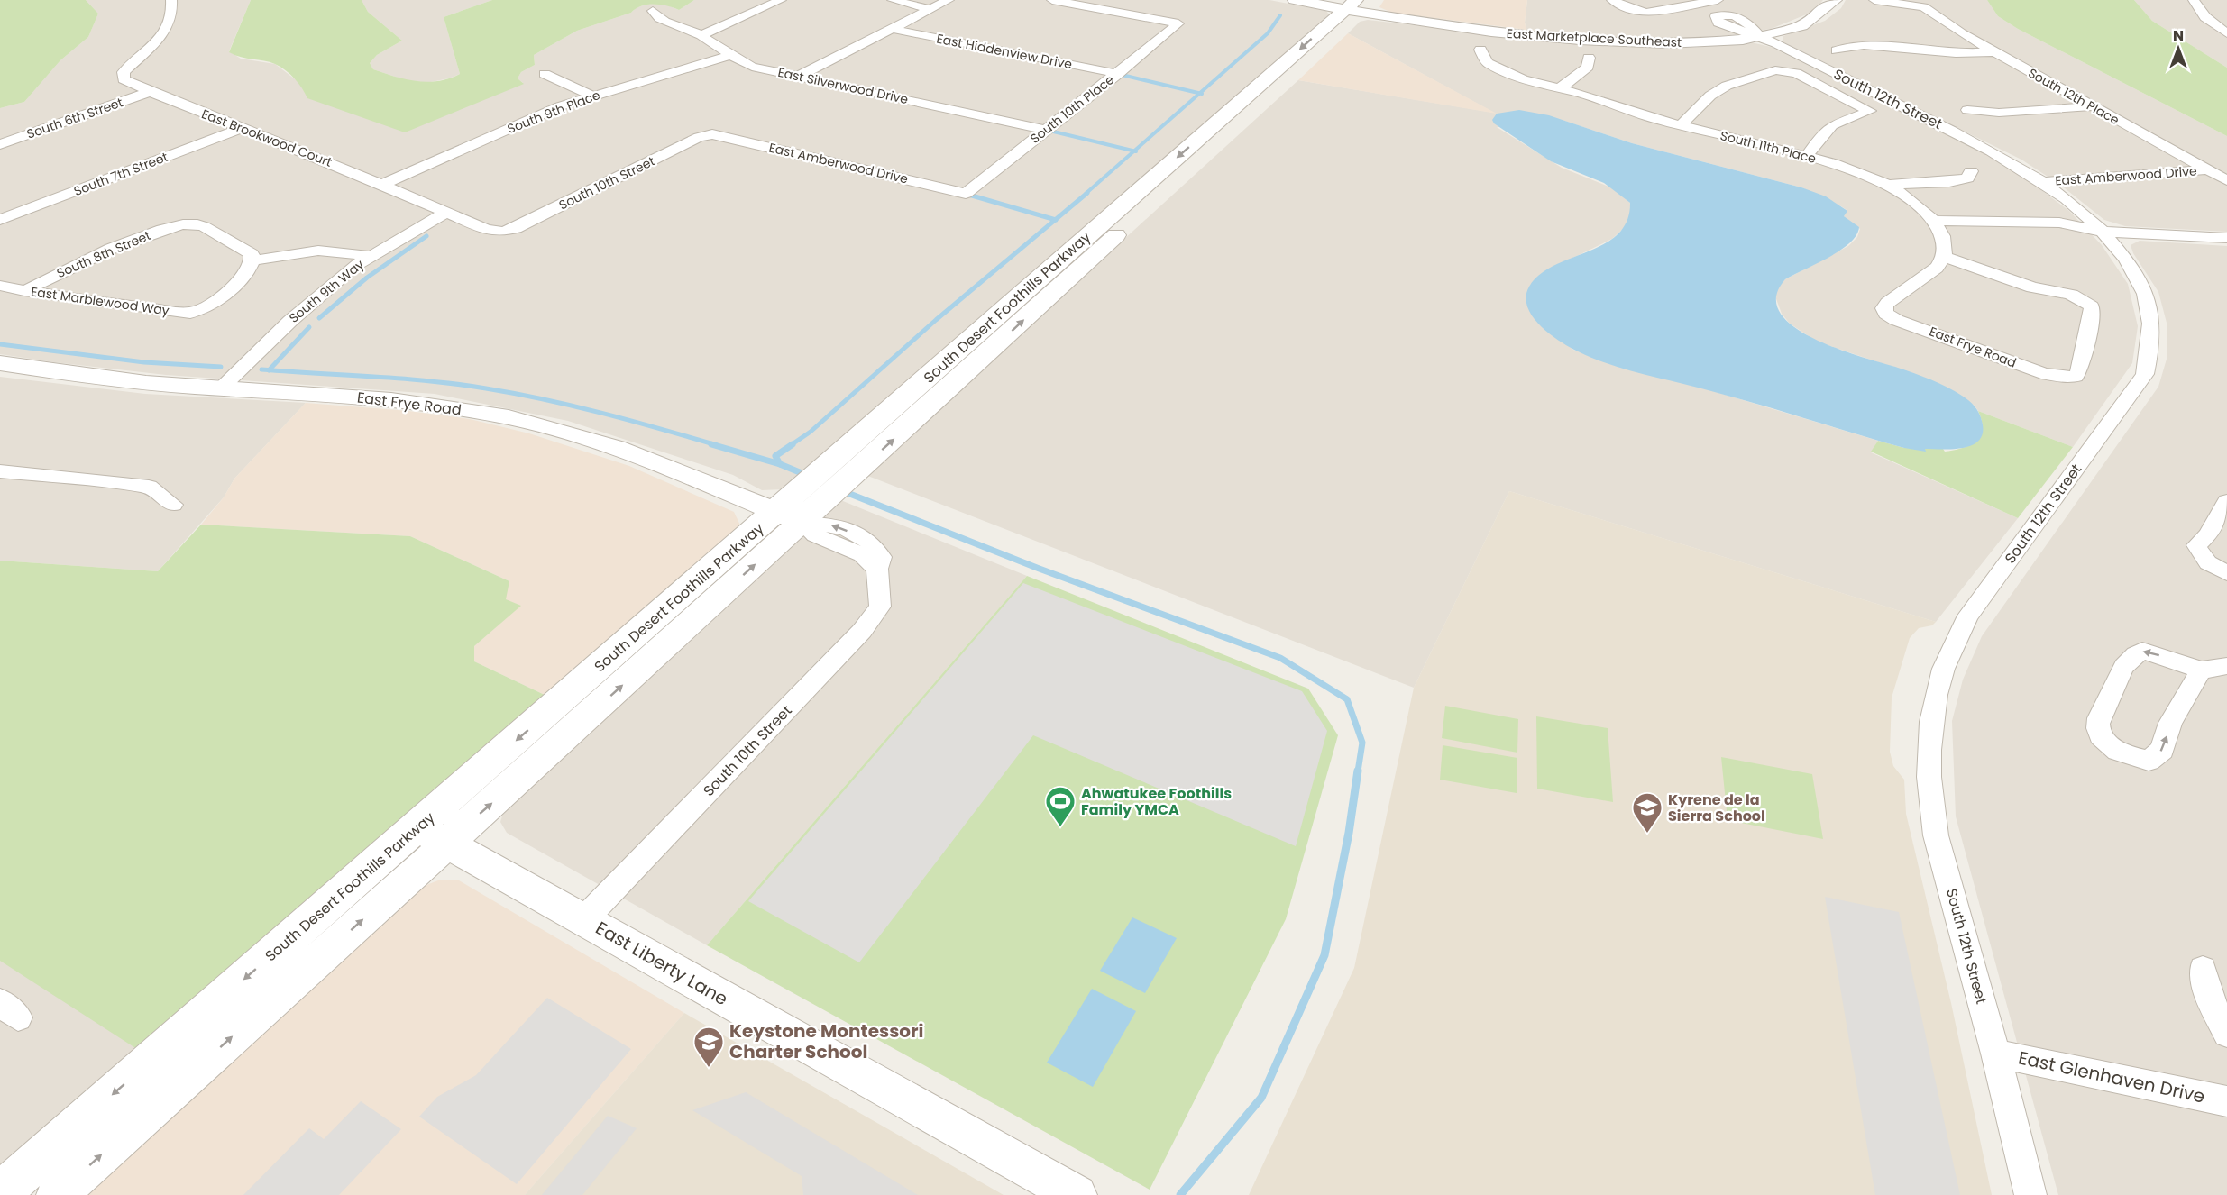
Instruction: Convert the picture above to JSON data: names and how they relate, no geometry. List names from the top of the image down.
{
  "streets": {
    "street": [
      "East Marketplace Southeast",
      "East Hiddenview Drive",
      "East Silverwood Drive",
      "South 12th Place",
      "South 12th Street",
      "South 10th Place",
      "South 9th Place",
      "South 6th Street",
      "East Brookwood Court",
      "South 11th Place",
      "East Amberwood Drive",
      "South 7th Street",
      "South 10th Street",
      "South 8th Street",
      "South 9th Way",
      "East Marblewood Way",
      "South Desert Foothills Parkway",
      "East Frye Road",
      "East Liberty Lane",
      "East Glenhaven Drive"
    ]
  },
  "crossings": [
    ["East Marketplace Southeast", "South 12th Street"],
    ["East Marketplace Southeast", "South Desert Foothills Parkway"],
    ["East Hiddenview Drive", "South 10th Place"],
    ["East Silverwood Drive", "South 10th Place"],
    ["East Silverwood Drive", "South 9th Place"],
    ["South 12th Place", "East Amberwood Drive"],
    ["South 12th Street", "East Amberwood Drive"],
    ["South 12th Street", "East Glenhaven Drive"],
    ["South 10th Place", "East Amberwood Drive"],
    ["South 9th Place", "East Brookwood Court"],
    ["South 6th Street", "East Brookwood Court"],
    ["East Brookwood Court", "South 7th Street"],
    ["East Brookwood Court", "South 10th Street"],
    ["East Brookwood Court", "South 9th Way"],
    ["East Amberwood Drive", "South 10th Street"],
    ["South 10th Street", "East Frye Road"],
    ["South 10th Street", "East Liberty Lane"],
    ["South 8th Street", "East Marblewood Way"],
    ["South 9th Way", "East Frye Road"],
    ["South Desert Foothills Parkway", "East Frye Road"],
    ["South Desert Foothills Parkway", "East Liberty Lane"]
  ],
  "places": {
    "sports": ["Ahwatukee Foothills Family YMCA"],
    "school or university": ["Kyrene de la Sierra School", "Keystone Montessori Charter School"]
  },
  "north": "top"
}
